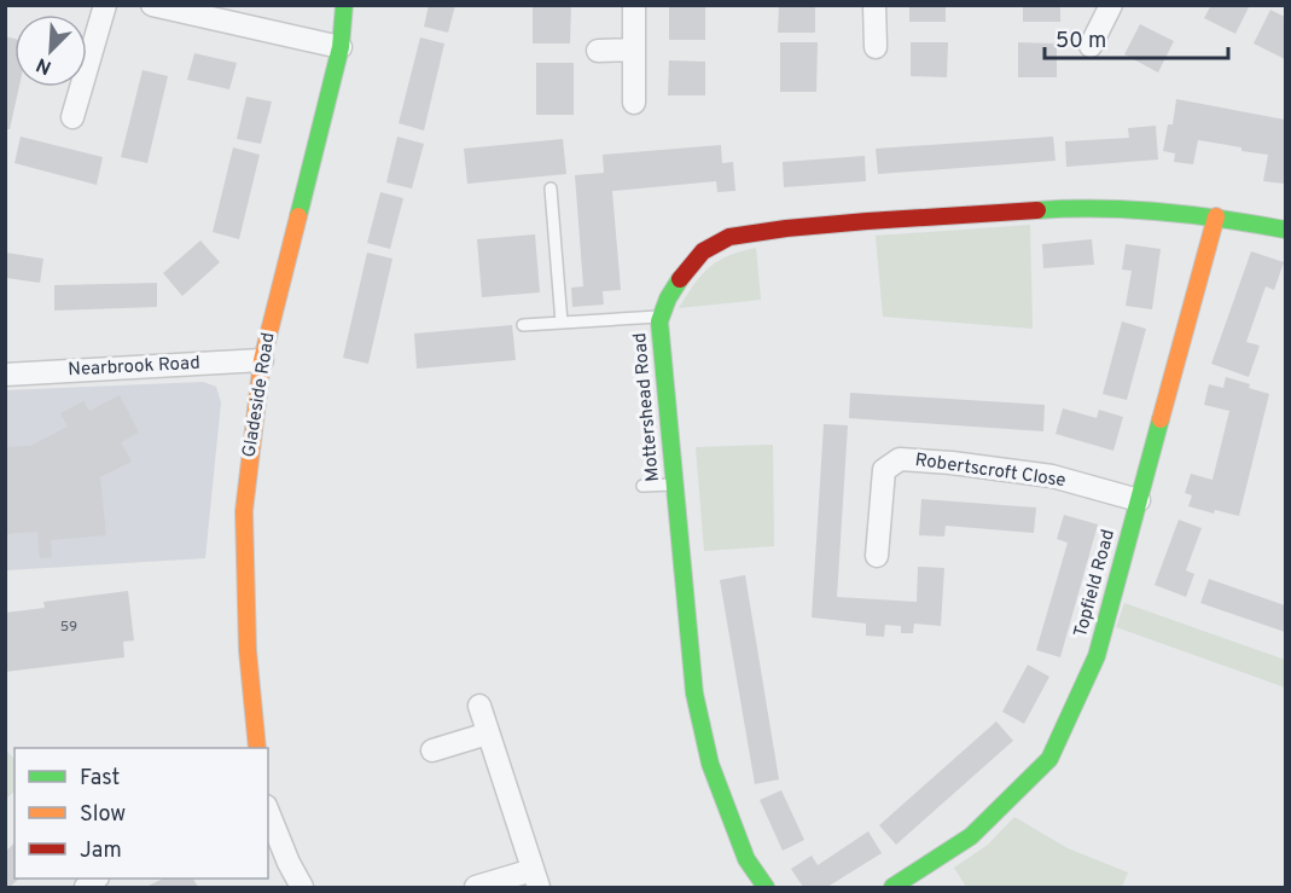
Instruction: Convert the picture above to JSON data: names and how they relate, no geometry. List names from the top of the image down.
{
  "streets": {
    "street": [
      "Nearbrook Road",
      "Gladeside Road",
      "Mottershead Road",
      "Robertscroft Close",
      "Topfield Road"
    ]
  },
  "crossings": [
    ["Nearbrook Road", "Gladeside Road"],
    ["Mottershead Road", "Topfield Road"],
    ["Robertscroft Close", "Topfield Road"]
  ],
  "house_numbers": ["59"],
  "legend": ["Fast", "Slow", "Jam"],
  "scale_bar": "50 m",
  "north": "bottom left"
}
